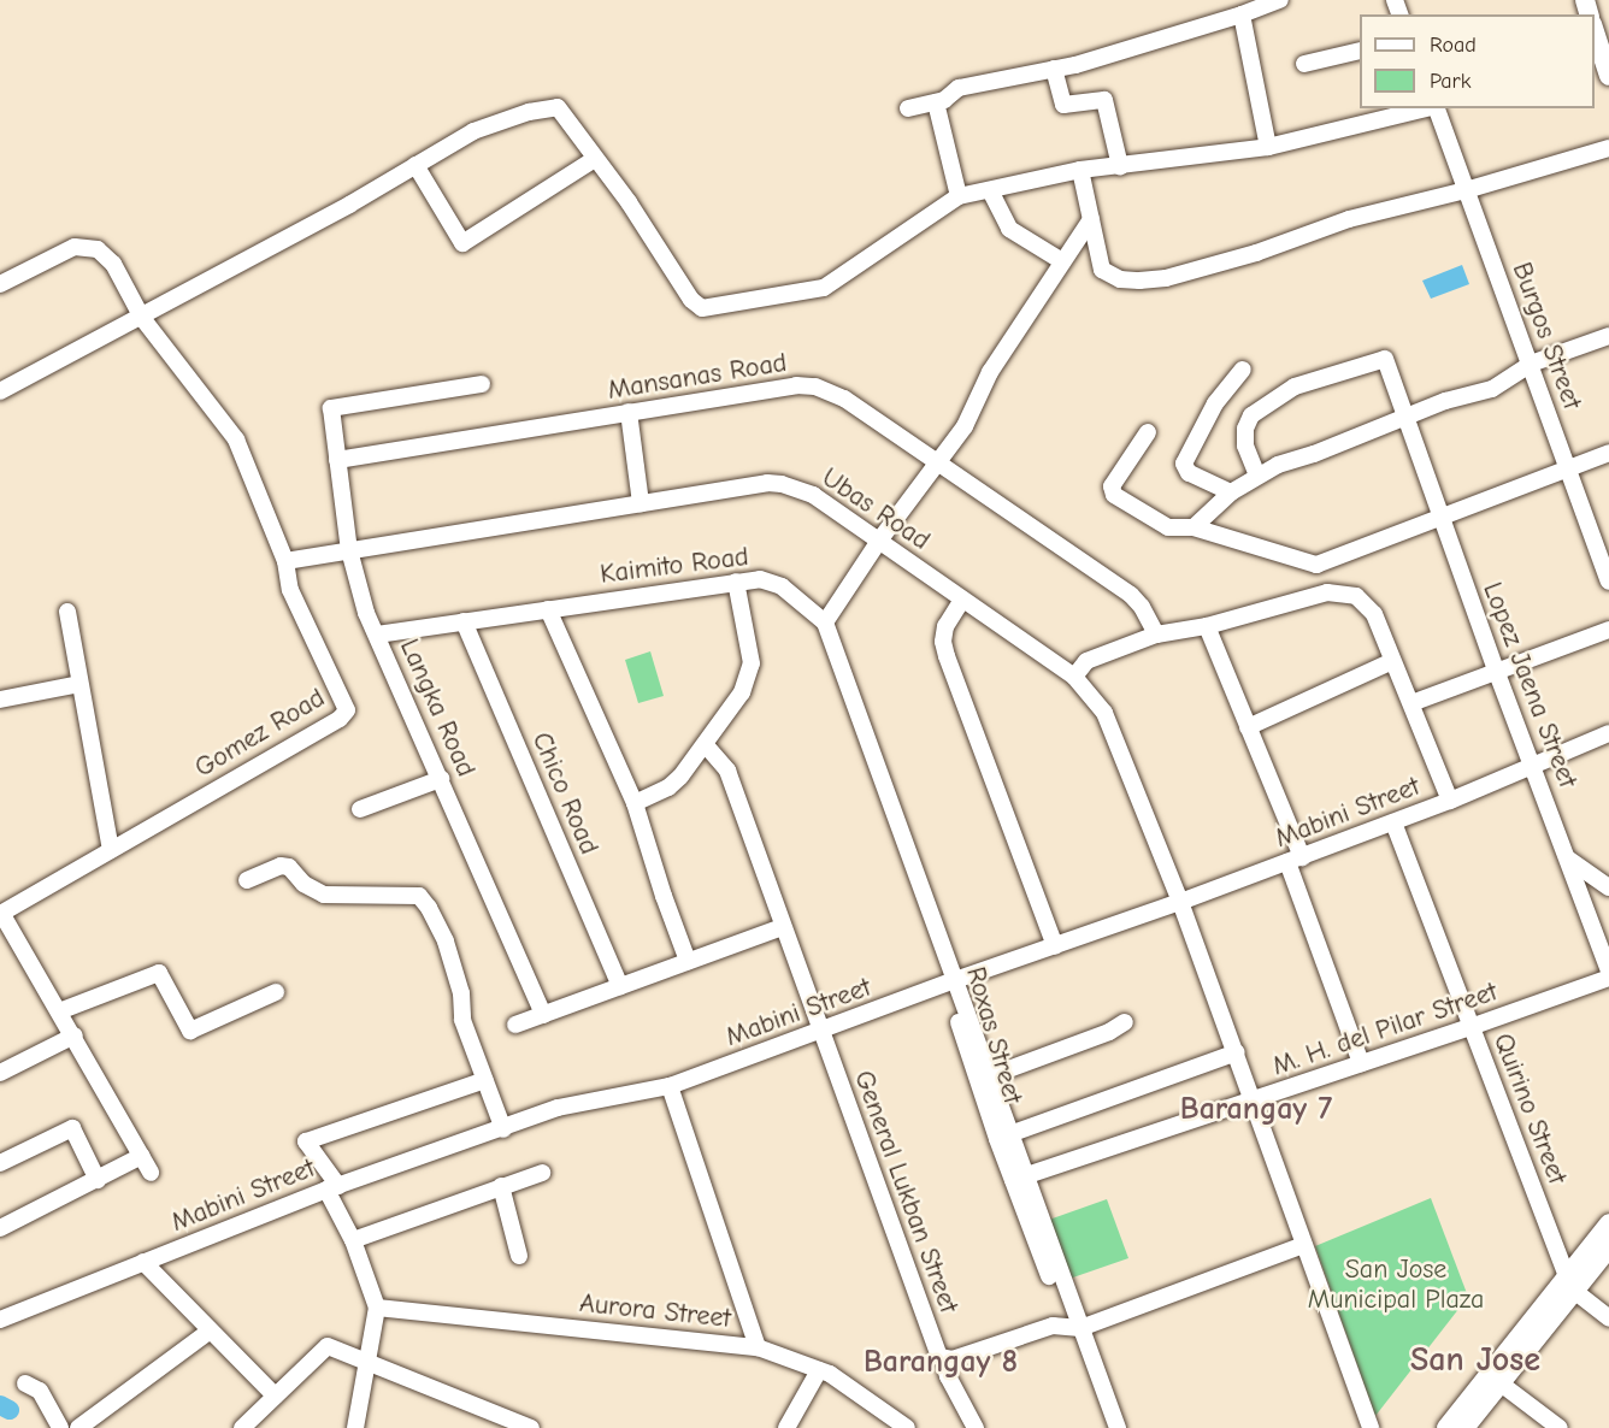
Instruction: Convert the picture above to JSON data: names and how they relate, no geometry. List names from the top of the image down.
{
  "streets": {
    "street": [
      "Burgos Street",
      "Mansanas Road",
      "Ubas Road",
      "Kaimito Road",
      "Lopez Jaena Street",
      "Langka Road",
      "Gomez Road",
      "Chico Road",
      "Mabini Street",
      "M. H. del Pilar Street",
      "Roxas Street",
      "Quirino Street",
      "General Lukban Street",
      "Aurora Street"
    ]
  },
  "crossings": [
    ["Mansanas Road", "Langka Road"],
    ["Ubas Road", "Langka Road"],
    ["Ubas Road", "Gomez Road"],
    ["Ubas Road", "Mabini Street"],
    ["Ubas Road", "M. H. del Pilar Street"],
    ["Kaimito Road", "Langka Road"],
    ["Kaimito Road", "Chico Road"],
    ["Kaimito Road", "Roxas Street"],
    ["Lopez Jaena Street", "Mabini Street"],
    ["Mabini Street", "Roxas Street"],
    ["Mabini Street", "Quirino Street"],
    ["Mabini Street", "General Lukban Street"],
    ["M. H. del Pilar Street", "Roxas Street"],
    ["M. H. del Pilar Street", "Quirino Street"]
  ],
  "districts": ["Barangay 7", "San Jose", "Barangay 8"],
  "parks": ["San Jose Municipal Plaza"],
  "legend": ["Road", "Park"]
}
